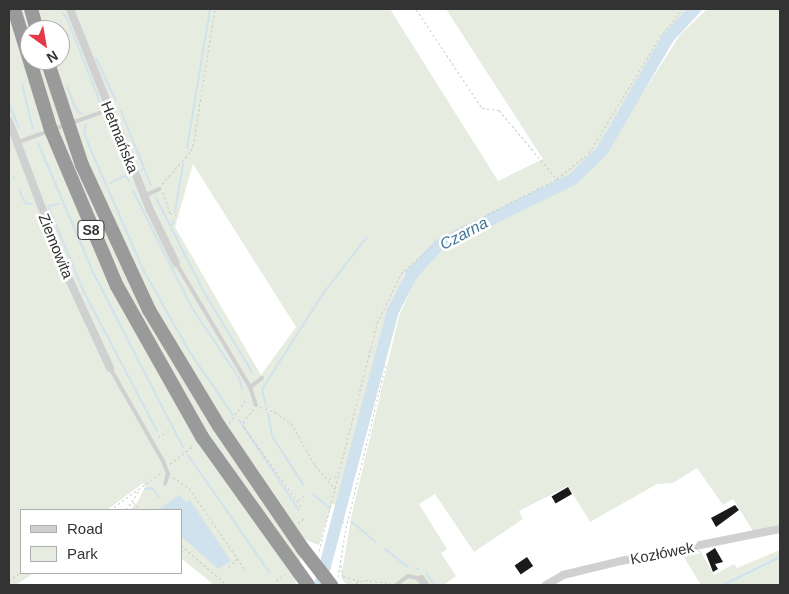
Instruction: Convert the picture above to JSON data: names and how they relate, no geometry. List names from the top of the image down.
{
  "streets": {
    "highway": ["S8"],
    "street": ["Hetmańska", "Ziemowita", "Kozłówek"]
  },
  "water": ["Czarna"],
  "legend": ["Road", "Park"],
  "north": "bottom right"
}
